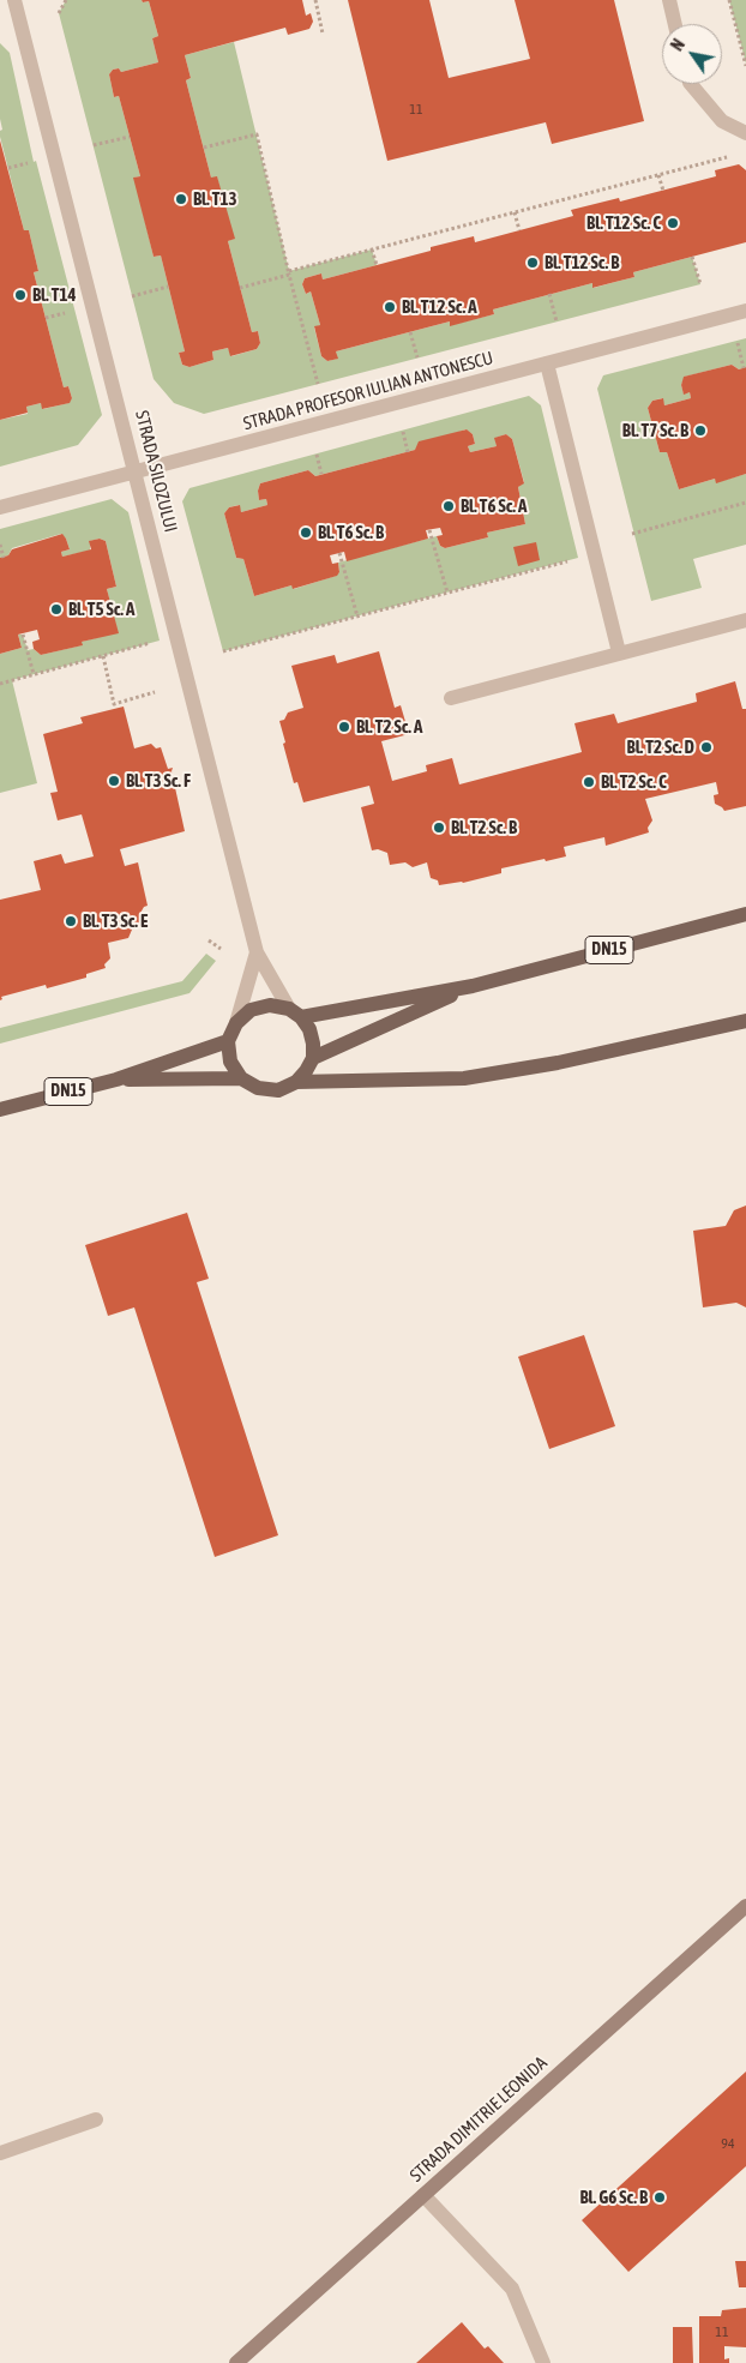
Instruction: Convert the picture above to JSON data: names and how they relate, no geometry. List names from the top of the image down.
{
  "streets": {
    "main road": ["DN15", "STRADA DIMITRIE LEONIDA"],
    "street": ["STRADA PROFESOR IULIAN ANTONESCU", "STRADA SILOZULUI"]
  },
  "crossings": [
    ["STRADA PROFESOR IULIAN ANTONESCU", "STRADA SILOZULUI"],
    ["STRADA SILOZULUI", "DN15"]
  ],
  "places": [
    "Bl. T13",
    "Bl. T12 Sc. C",
    "Bl. T12 Sc. B",
    "Bl. T14",
    "Bl. T12 Sc. A",
    "Bl. T7 Sc. B",
    "Bl. T6 Sc. A",
    "Bl. T6 Sc. B",
    "Bl. T5 Sc. A",
    "Bl. T2 Sc. A",
    "Bl. T2 Sc. D",
    "Bl. T3 Sc. F",
    "Bl. T2 Sc. C",
    "Bl. T2 Sc. B",
    "Bl. T3 Sc. E",
    "Bl. G6 Sc. B"
  ],
  "house_numbers": ["11", "94", "11"],
  "north": "top left"
}
